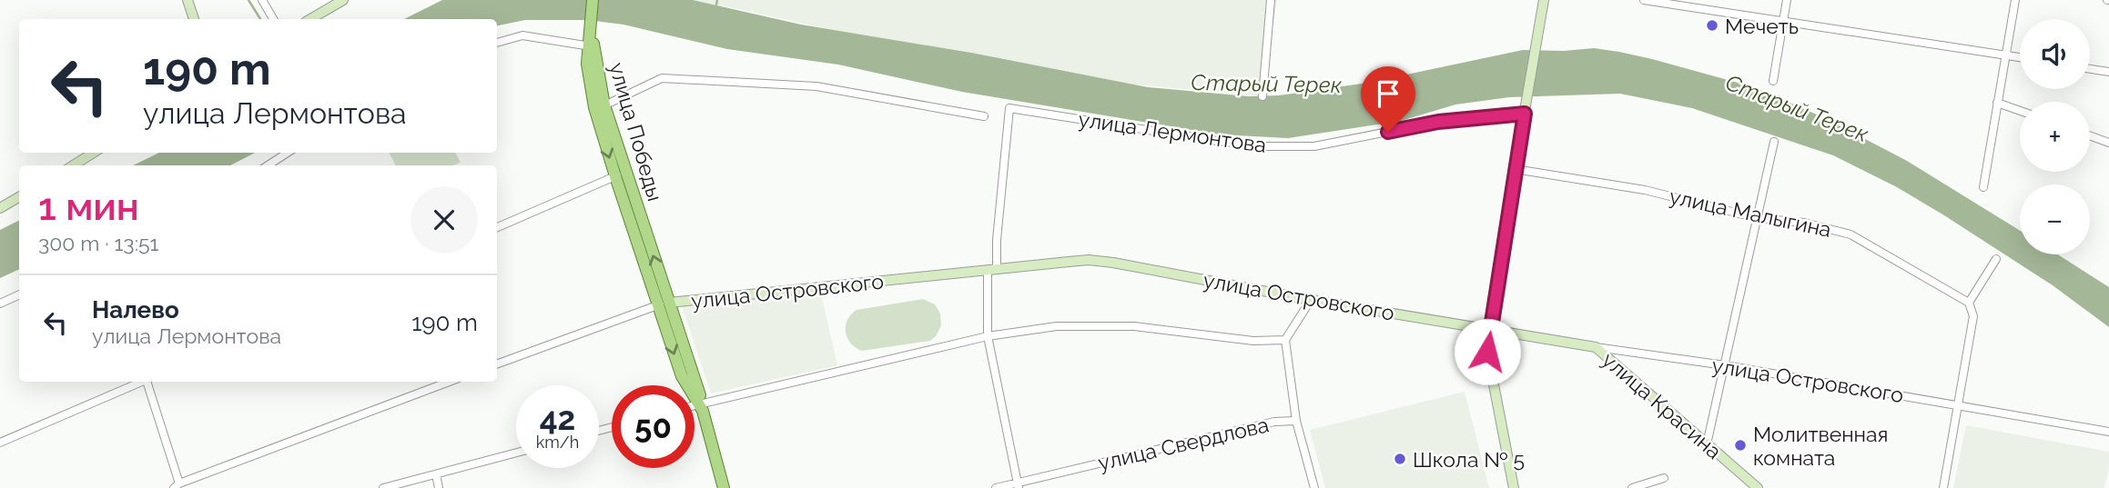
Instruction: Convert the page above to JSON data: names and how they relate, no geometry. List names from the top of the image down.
{
  "streets": {
    "main road": ["улица Победы"],
    "street": [
      "улица Лермонтова",
      "улица Малыгина",
      "улица Островского",
      "улица Красина",
      "улица Свердлова"
    ]
  },
  "crossings": [
    ["улица Победы", "улица Островского"],
    ["улица Лермонтова", "улица Островского"],
    ["улица Островского", "улица Красина"]
  ],
  "water": ["Старый Терек"],
  "places": ["Мечеть", "Молитвенная комната", "Школа № 5"],
  "page": {
    "map_buttons": ["+", "−"],
    "turn": ["190 m", "улица Лермонтова"],
    "heading": ["1 мин", "300 m · 13:51"],
    "list": [
      {
        "name": "Налево",
        "note": "улица Лермонтова",
        "value": "190 m"
      }
    ],
    "speed": "42 km/h",
    "limit": "50"
  }
}
